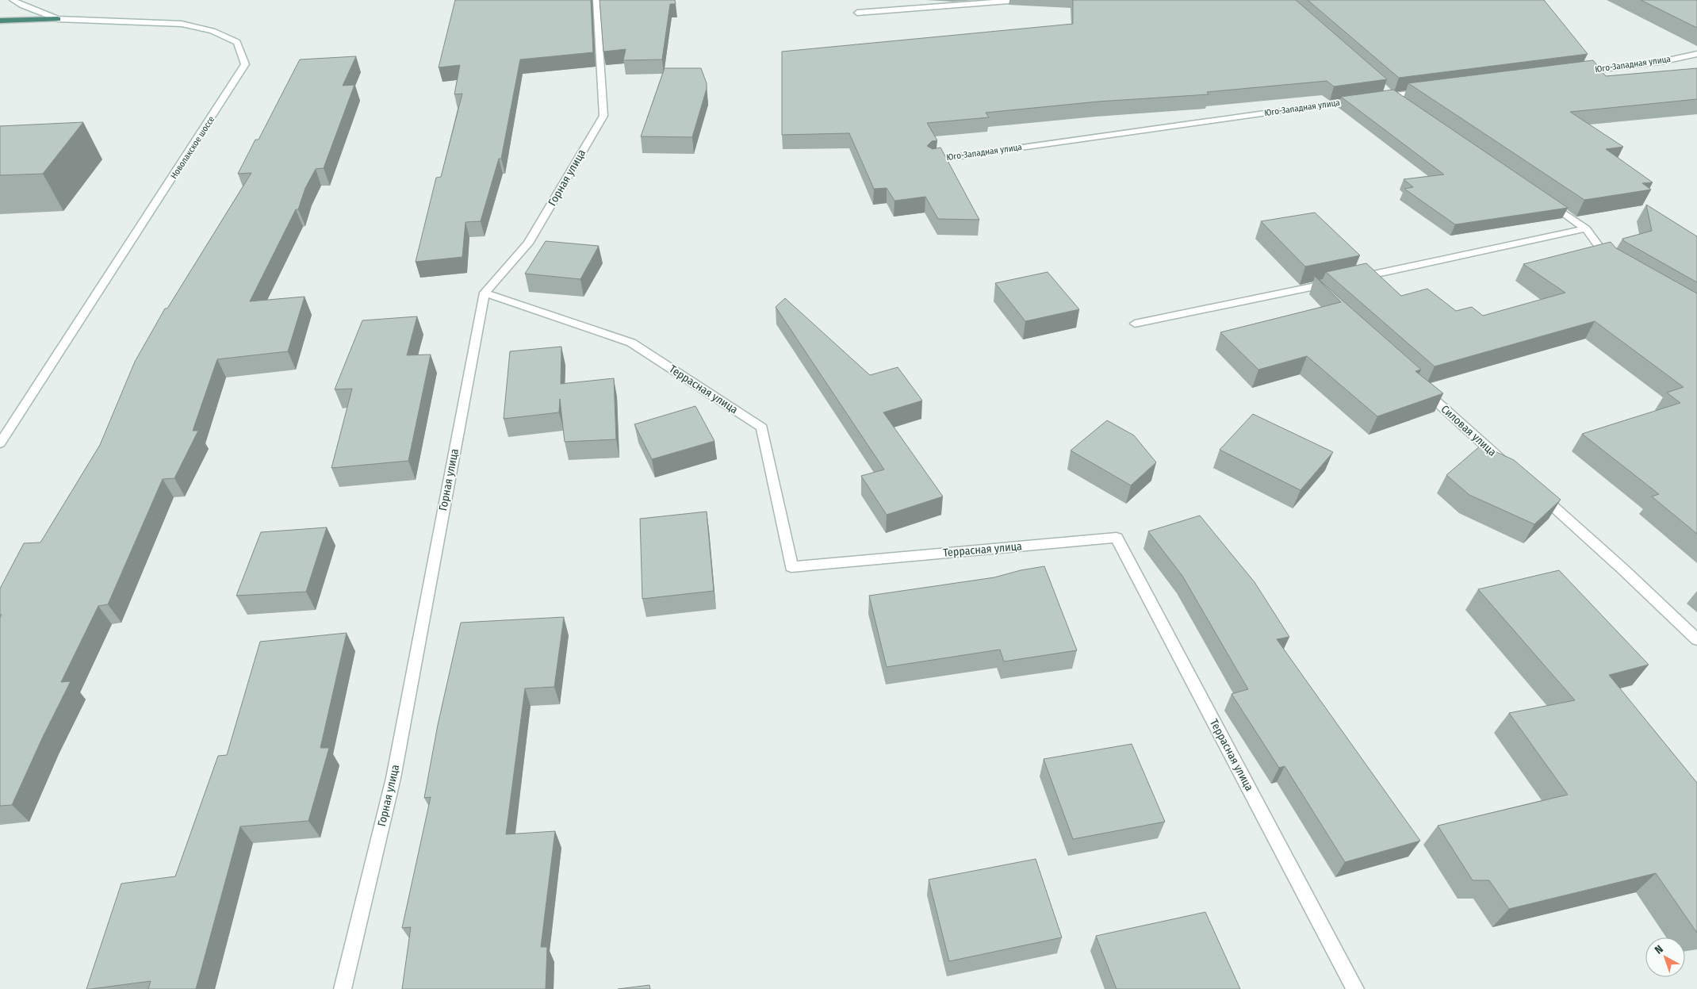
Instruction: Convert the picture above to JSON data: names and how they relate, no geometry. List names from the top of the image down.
{
  "streets": {
    "street": [
      "Юго-Западная улица",
      "Новолакское шоссе",
      "Горная улица",
      "Террасная улица",
      "Силовая улица"
    ]
  },
  "crossings": [
    ["Горная улица", "Террасная улица"]
  ],
  "north": "top left"
}
